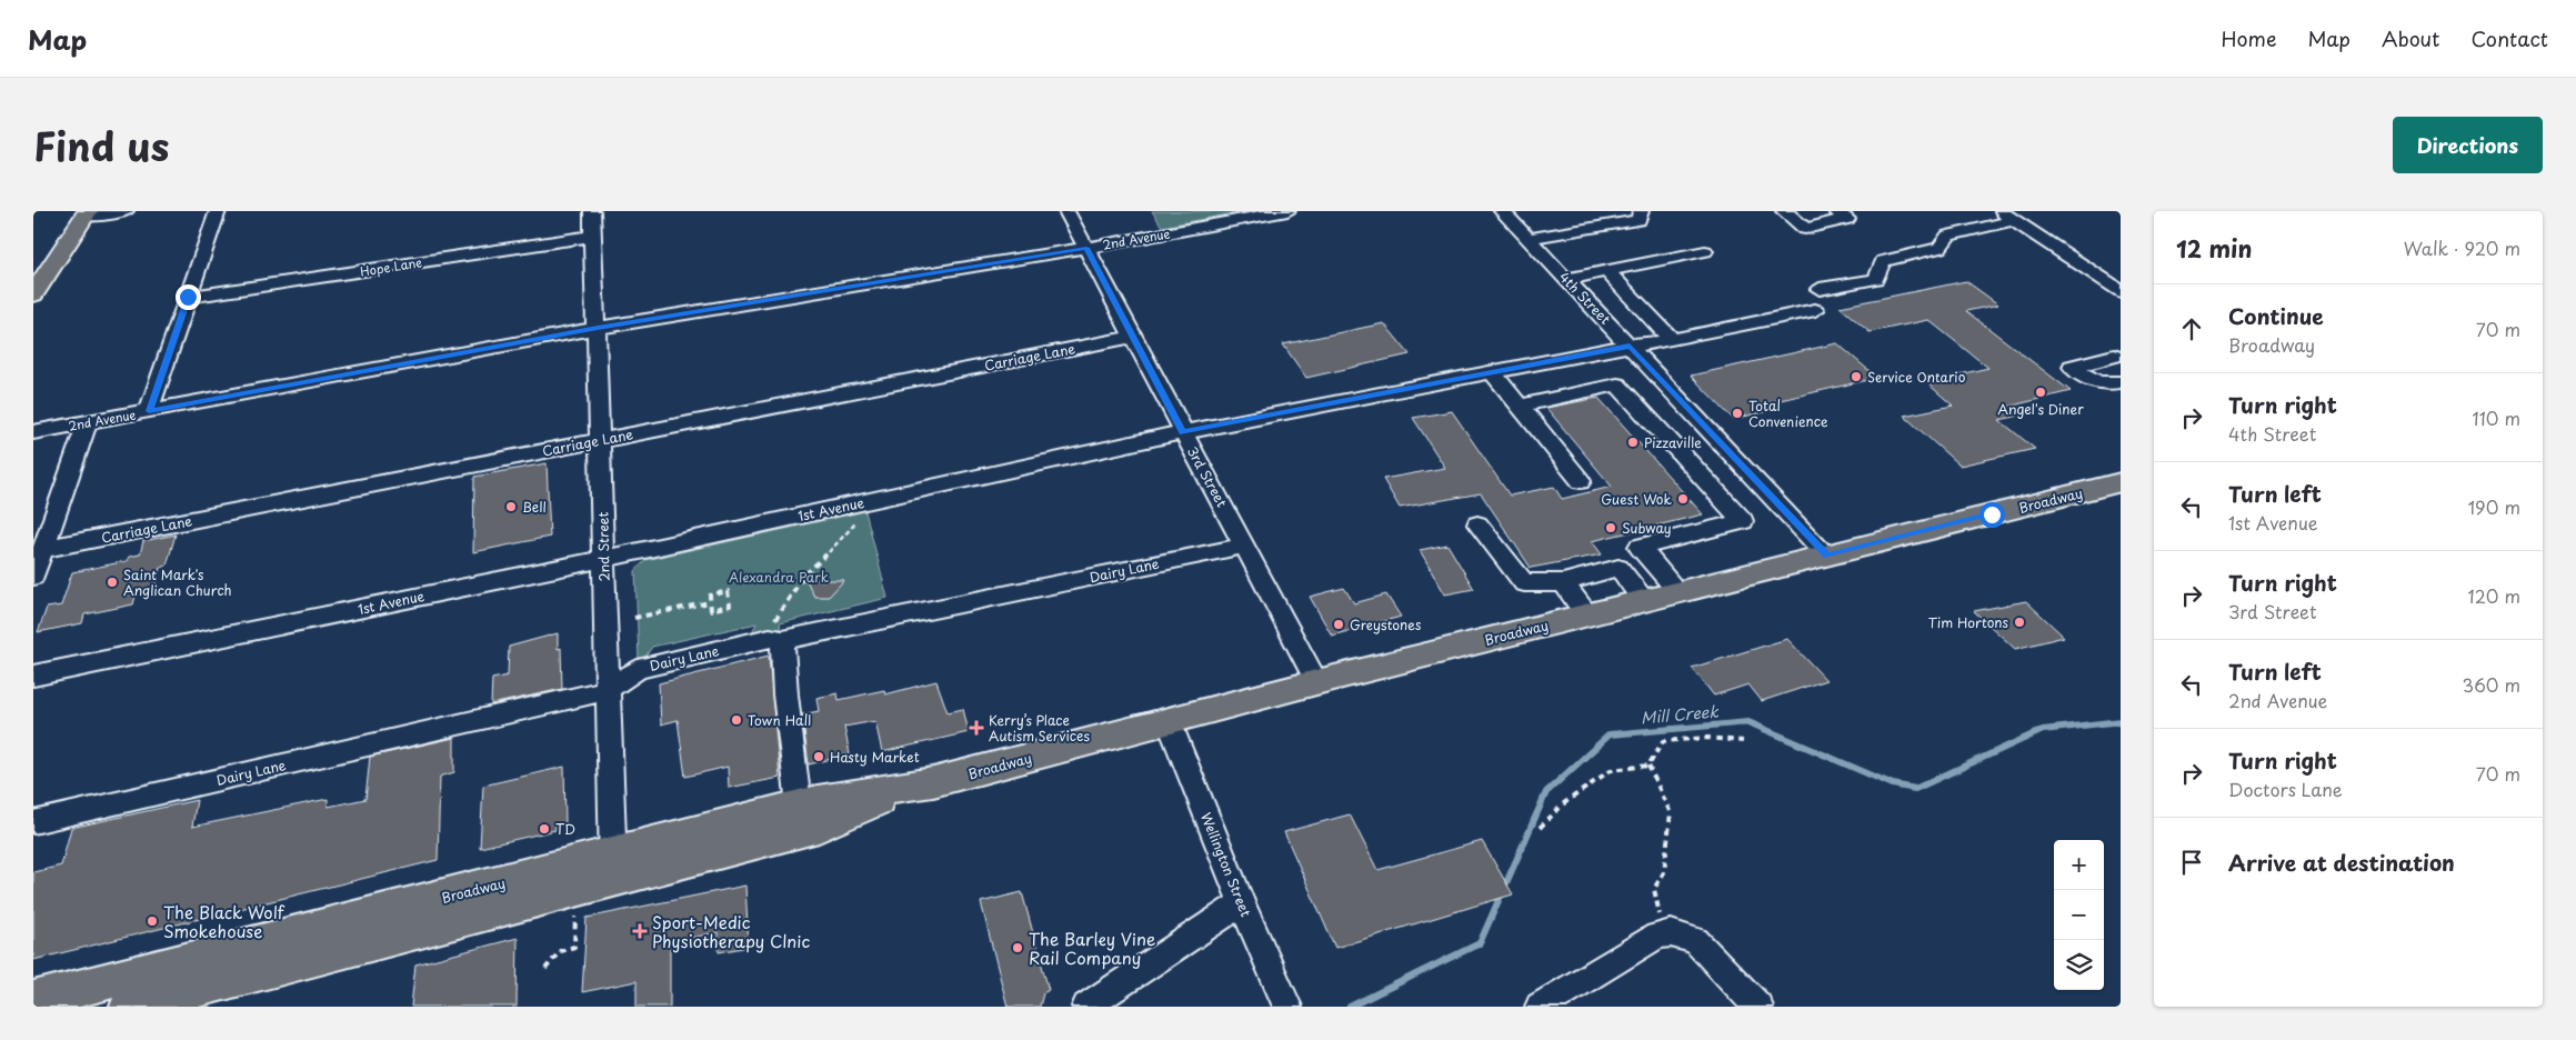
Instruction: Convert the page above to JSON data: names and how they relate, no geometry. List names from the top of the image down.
{
  "streets": {
    "main road": ["Broadway"],
    "street": [
      "2nd Avenue",
      "Hope Lane",
      "4th Street",
      "Carriage Lane",
      "3rd Street",
      "1st Avenue",
      "2nd Street",
      "Dairy Lane",
      "Wellington Street"
    ]
  },
  "crossings": [
    ["2nd Avenue", "3rd Street"],
    ["2nd Avenue", "2nd Street"],
    ["Hope Lane", "2nd Street"],
    ["4th Street", "Broadway"],
    ["4th Street", "1st Avenue"],
    ["Carriage Lane", "3rd Street"],
    ["Carriage Lane", "2nd Street"],
    ["3rd Street", "Broadway"],
    ["3rd Street", "1st Avenue"],
    ["3rd Street", "Dairy Lane"],
    ["Broadway", "2nd Street"],
    ["Broadway", "Wellington Street"],
    ["1st Avenue", "2nd Street"],
    ["2nd Street", "Dairy Lane"]
  ],
  "water": ["Mill Creek"],
  "parks": ["Alexandra Park"],
  "places": {
    "other": [
      "Service Ontario",
      "Angel's Diner",
      "Total Convenience",
      "Pizzaville",
      "Guest Wok",
      "Bell",
      "Subway",
      "Saint Mark's Anglican Church",
      "Tim Hortons",
      "Greystones",
      "Town Hall",
      "Hasty Market",
      "TD",
      "The Black Wolf Smokehouse",
      "The Barley Vine Rail Company"
    ],
    "health": ["Kerry’s Place Autism Services", "Sport-Medic Physiotherapy Clnic"]
  },
  "page": {
    "header": "Map",
    "nav": [
      "Home",
      "Map",
      "About",
      "Contact"
    ],
    "title": "Find us",
    "buttons": "Directions",
    "heading": ["12 min", "Walk · 920 m"],
    "list": [
      ["Continue", "Broadway", "70 m"],
      ["Turn right", "4th Street", "110 m"],
      ["Turn left", "1st Avenue", "190 m"],
      ["Turn right", "3rd Street", "120 m"],
      ["Turn left", "2nd Avenue", "360 m"],
      ["Turn right", "Doctors Lane", "70 m"],
      "Arrive at destination"
    ],
    "map_buttons": ["+", "−"]
  }
}
